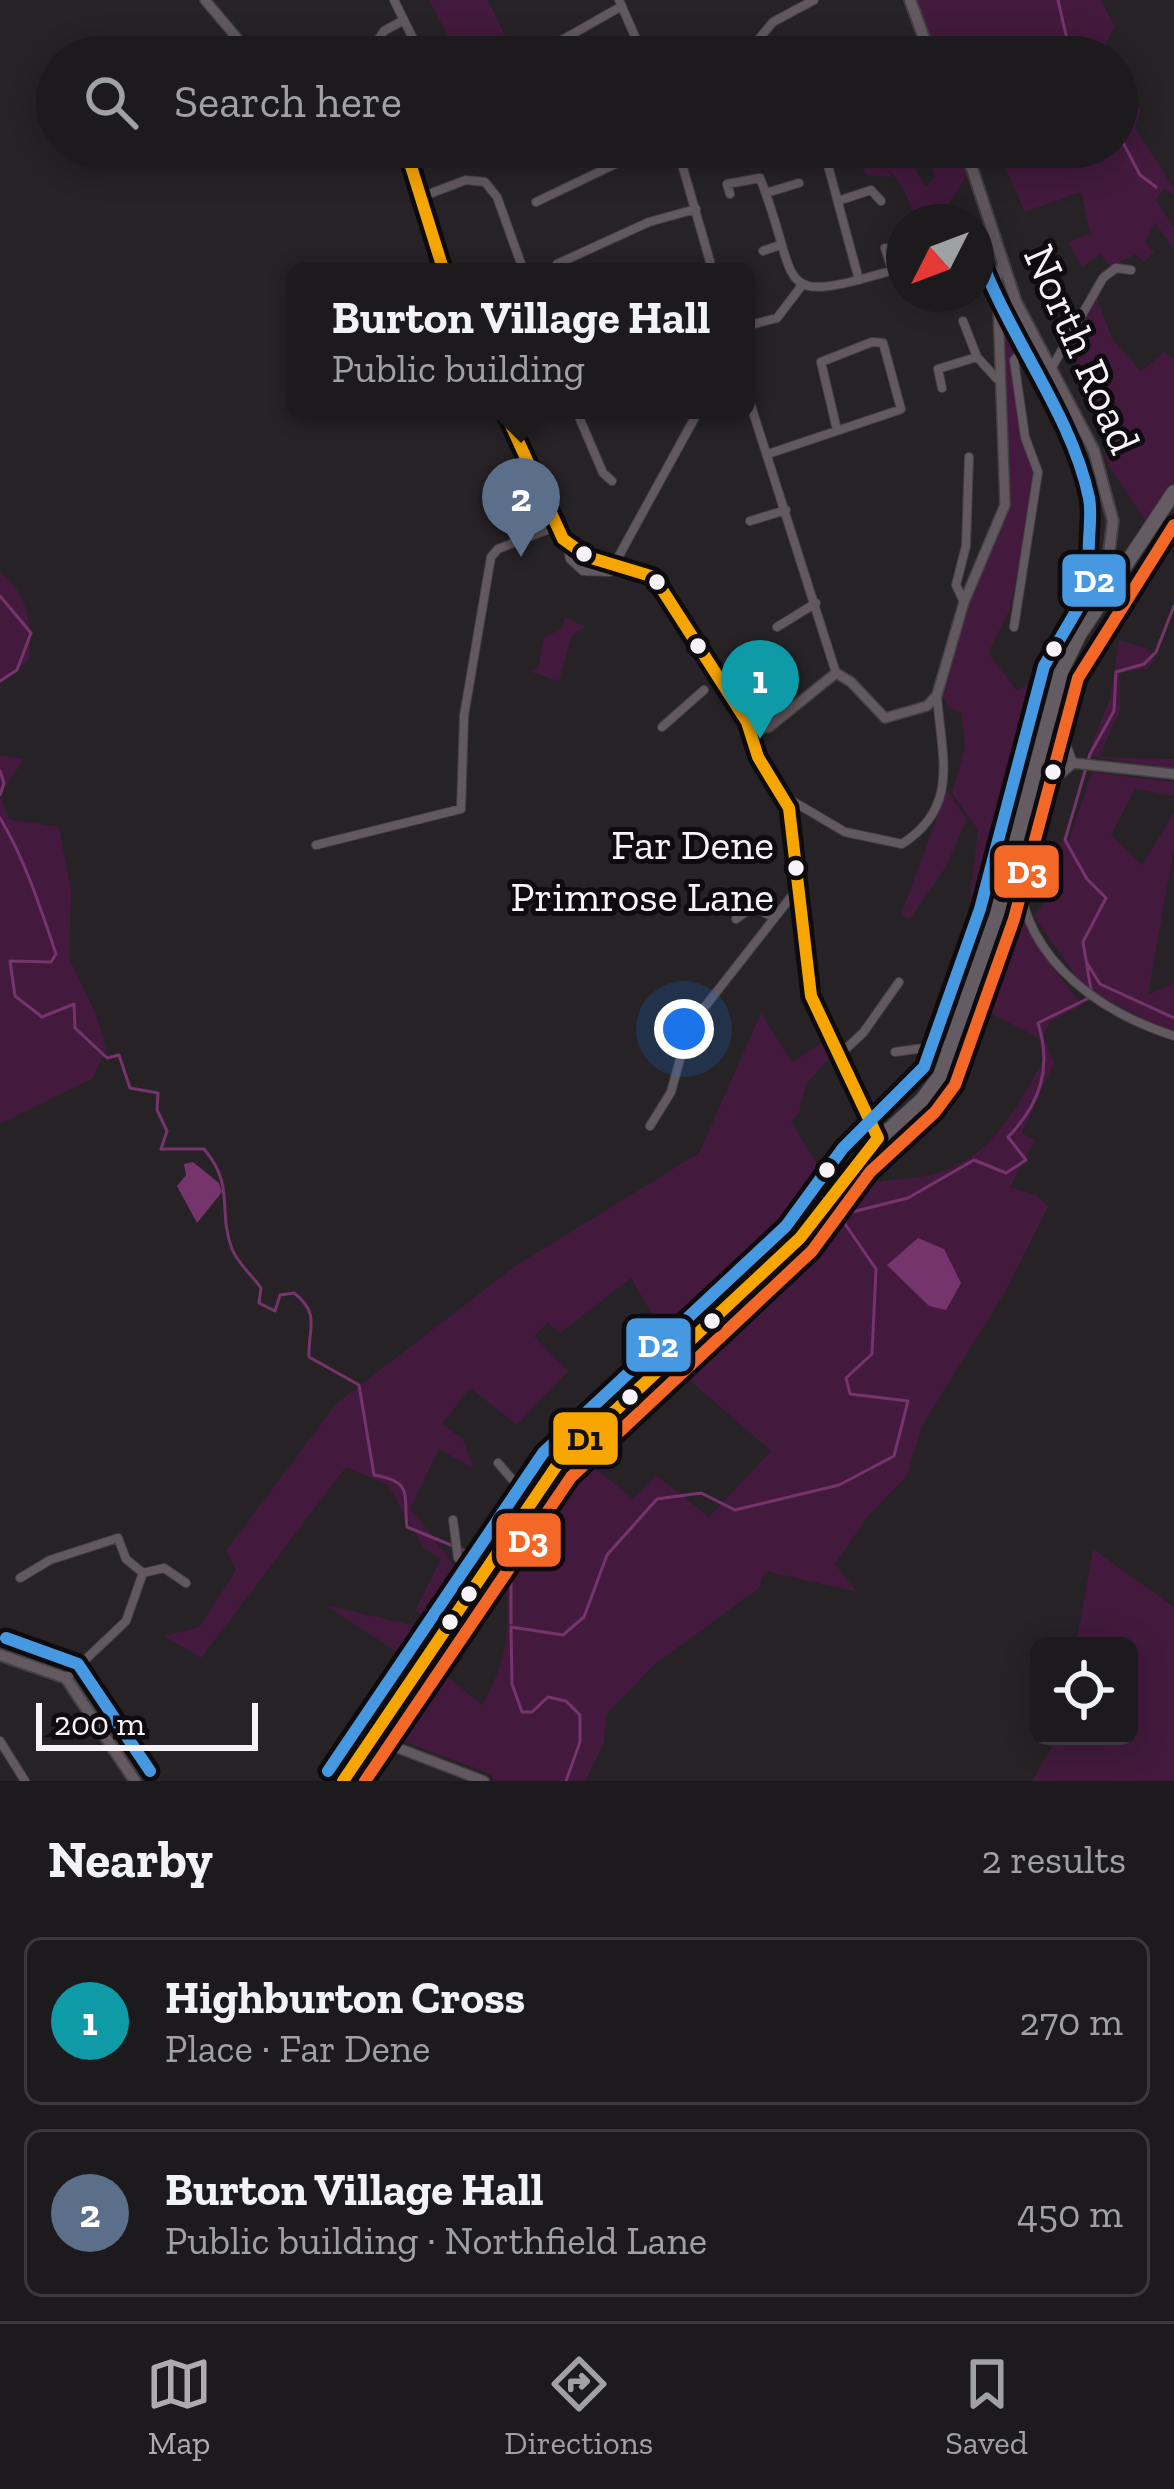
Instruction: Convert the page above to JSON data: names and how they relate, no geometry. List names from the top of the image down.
{
  "streets": {
    "main road": ["North Road"]
  },
  "places": ["Far Dene Primrose Lane"],
  "lines": ["transit line D1", "transit line D2", "transit line D3"],
  "scale_bar": "200 m",
  "north": "bottom left",
  "page": {
    "search": "Search here",
    "popup": ["Burton Village Hall", "Public building"],
    "pins": ["2", "1"],
    "scale": "200 m",
    "heading": ["Nearby", "2 results"],
    "list": [
      {
        "mark": "1",
        "name": "Highburton Cross",
        "note": "Place · Far Dene",
        "value": "270 m"
      },
      {
        "mark": "2",
        "name": "Burton Village Hall",
        "note": "Public building · Northfield Lane",
        "value": "450 m"
      }
    ],
    "nav": ["Map", "Directions", "Saved"]
  }
}
